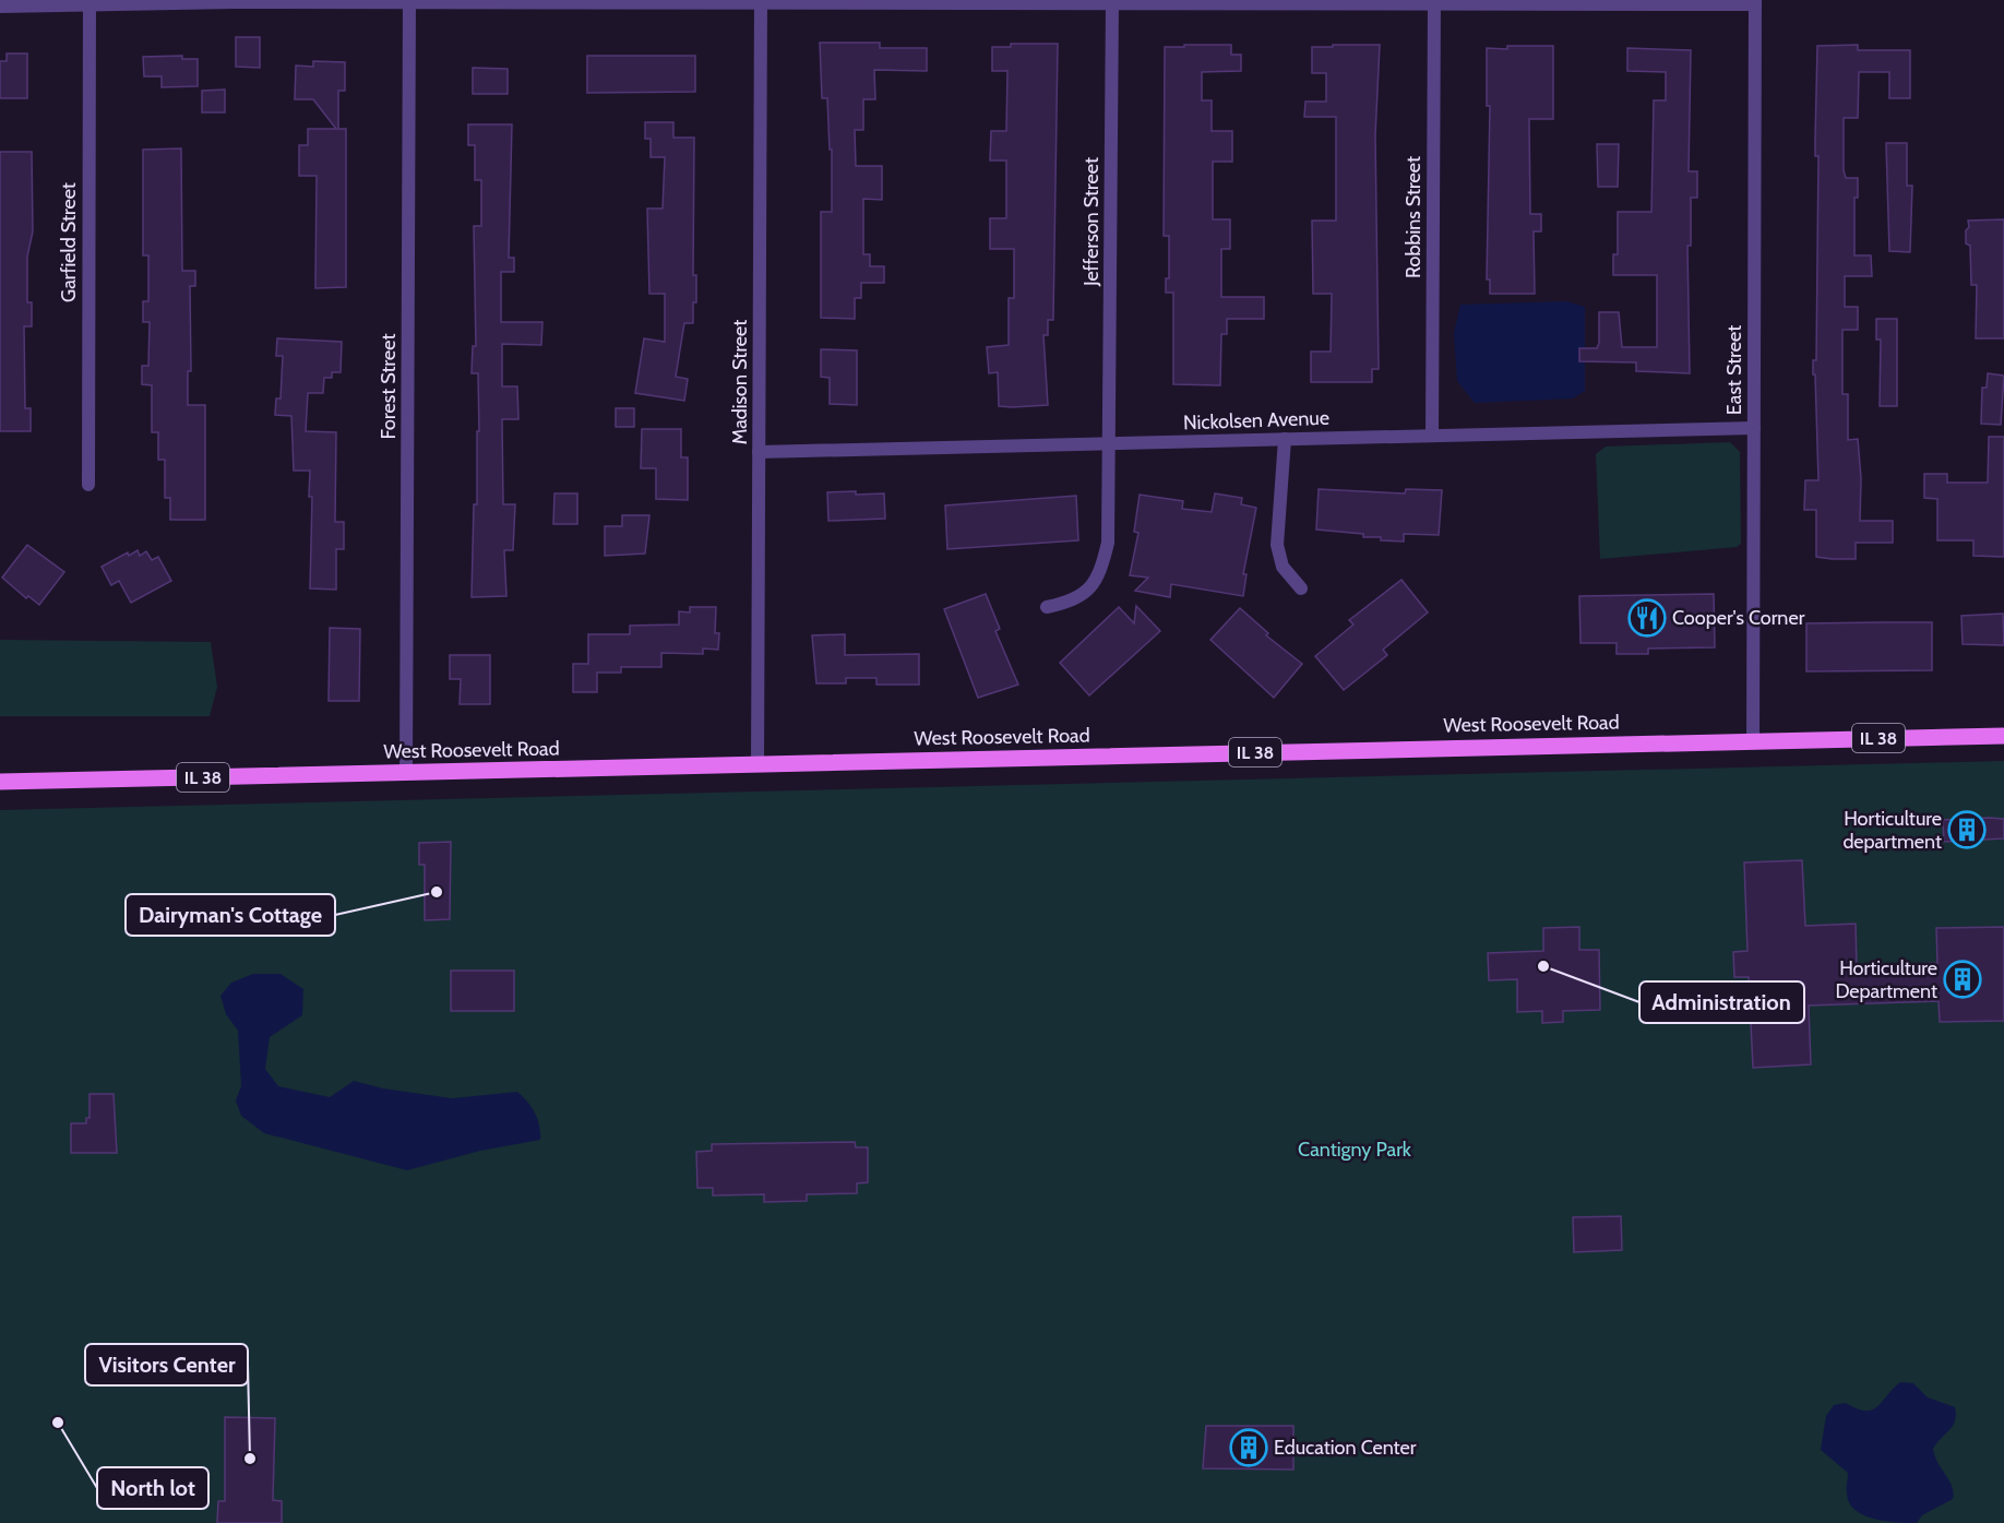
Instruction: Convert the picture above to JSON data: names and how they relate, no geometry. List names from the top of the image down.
{
  "streets": {
    "main road": ["West Roosevelt Road", "IL 38"],
    "street": [
      "Robbins Street",
      "Jefferson Street",
      "Garfield Street",
      "East Street",
      "Madison Street",
      "Forest Street",
      "Nickolsen Avenue"
    ]
  },
  "crossings": [
    ["Robbins Street", "Nickolsen Avenue"],
    ["Jefferson Street", "Nickolsen Avenue"],
    ["East Street", "Nickolsen Avenue"],
    ["East Street", "West Roosevelt Road"],
    ["Madison Street", "Nickolsen Avenue"],
    ["Madison Street", "West Roosevelt Road"],
    ["Forest Street", "West Roosevelt Road"]
  ],
  "parks": ["Cantigny Park"],
  "places": {
    "restaurant": ["Cooper's Corner"],
    "building": ["Horticulture department", "Horticulture Department", "Education Center"],
    "other": [
      "Dairyman's Cottage",
      "Administration",
      "North lot",
      "Visitors Center"
    ]
  }
}
